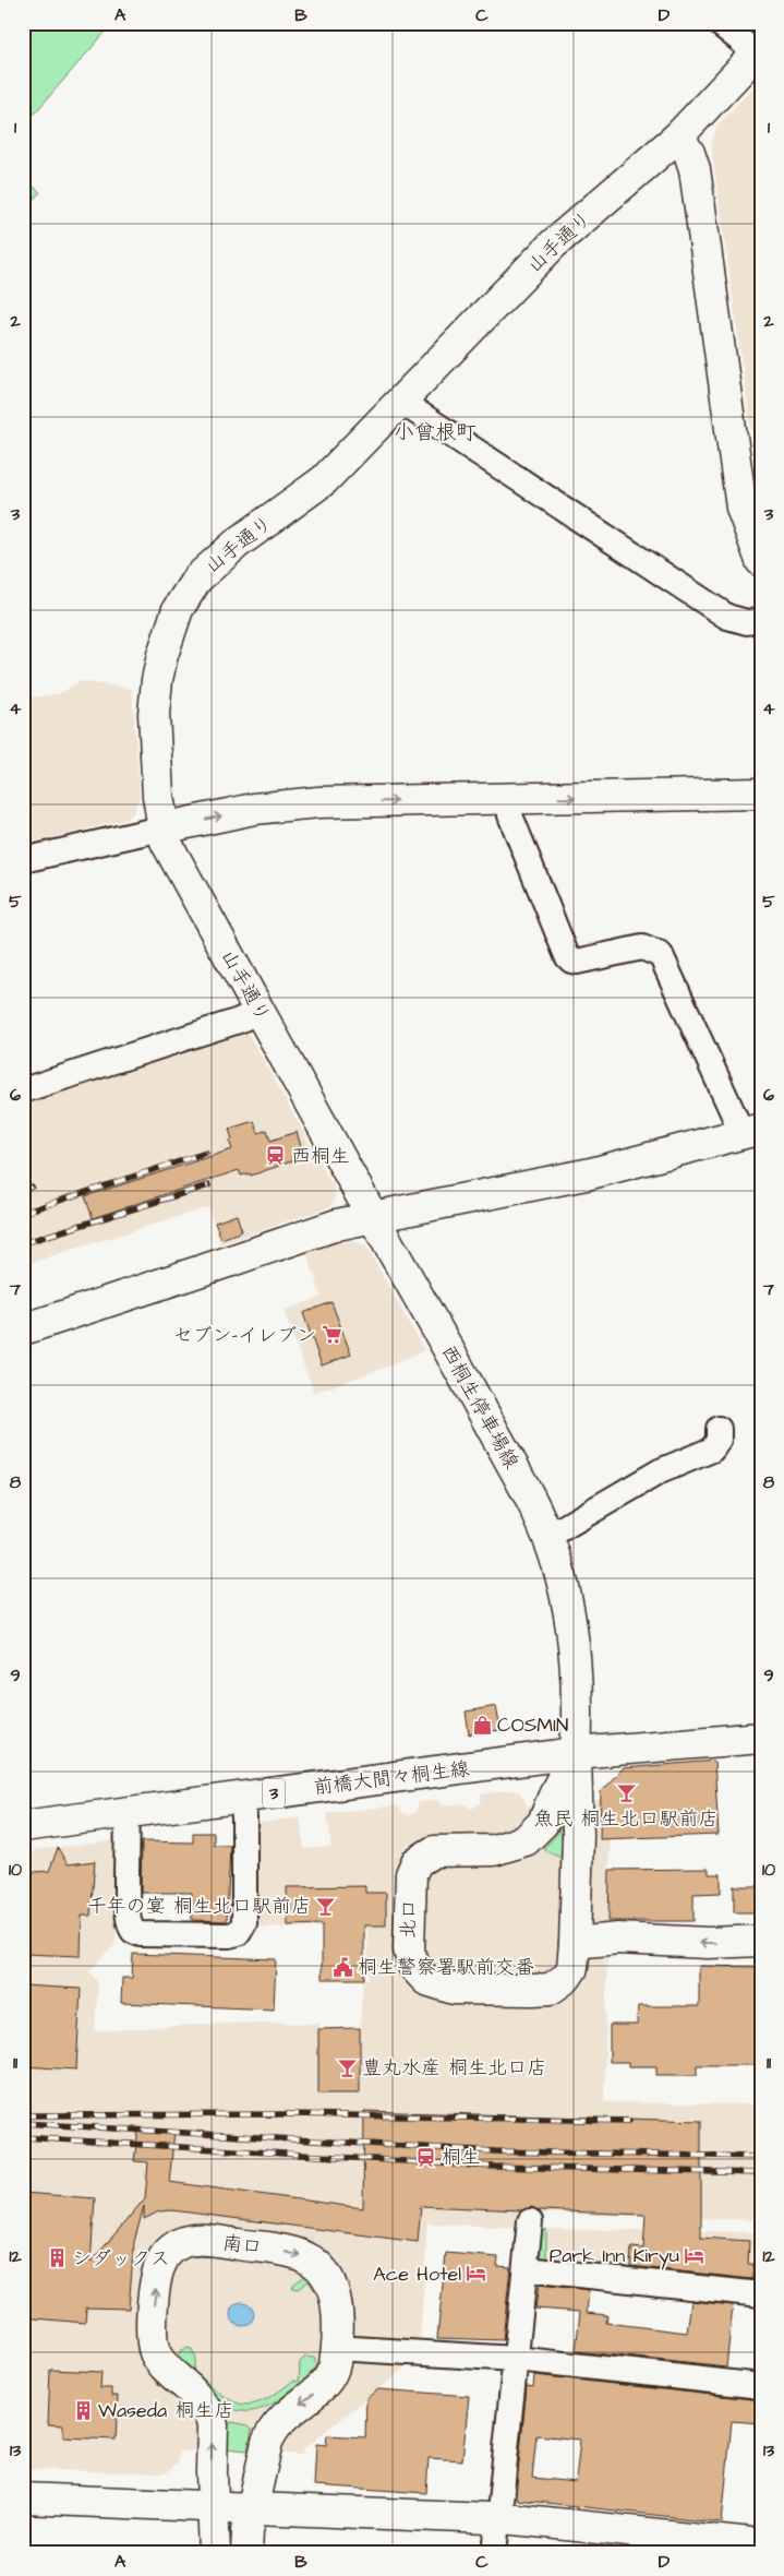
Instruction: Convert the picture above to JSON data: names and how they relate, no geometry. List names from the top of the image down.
{
  "streets": {
    "street": [
      "山手通り",
      "西桐生停車場線",
      "前橋大間々桐生線",
      "3",
      "北口",
      "南口"
    ]
  },
  "crossings": [
    ["山手通り", "西桐生停車場線"],
    ["西桐生停車場線", "前橋大間々桐生線"],
    ["西桐生停車場線", "北口"],
    ["前橋大間々桐生線", "北口"]
  ],
  "districts": ["小曾根町"],
  "places": {
    "station": ["西桐生", "桐生"],
    "supermarket": ["セブン-イレブン"],
    "shop": ["COSMIN"],
    "bar": ["魚民 桐生北口駅前店", "千年の宴 桐生北口駅前店", "豊丸水産 桐生北口店"],
    "public building": ["桐生警察署駅前交番"],
    "hotel": ["Park Inn Kiryu", "Ace Hotel"],
    "building": ["シダックス", "Waseda 桐生店"]
  },
  "grid": {
    "columns": [
      "A",
      "B",
      "C",
      "D"
    ],
    "rows": [
      "1",
      "2",
      "3",
      "4",
      "5",
      "6",
      "7",
      "8",
      "9",
      "10",
      "11",
      "12",
      "13"
    ]
  }
}
